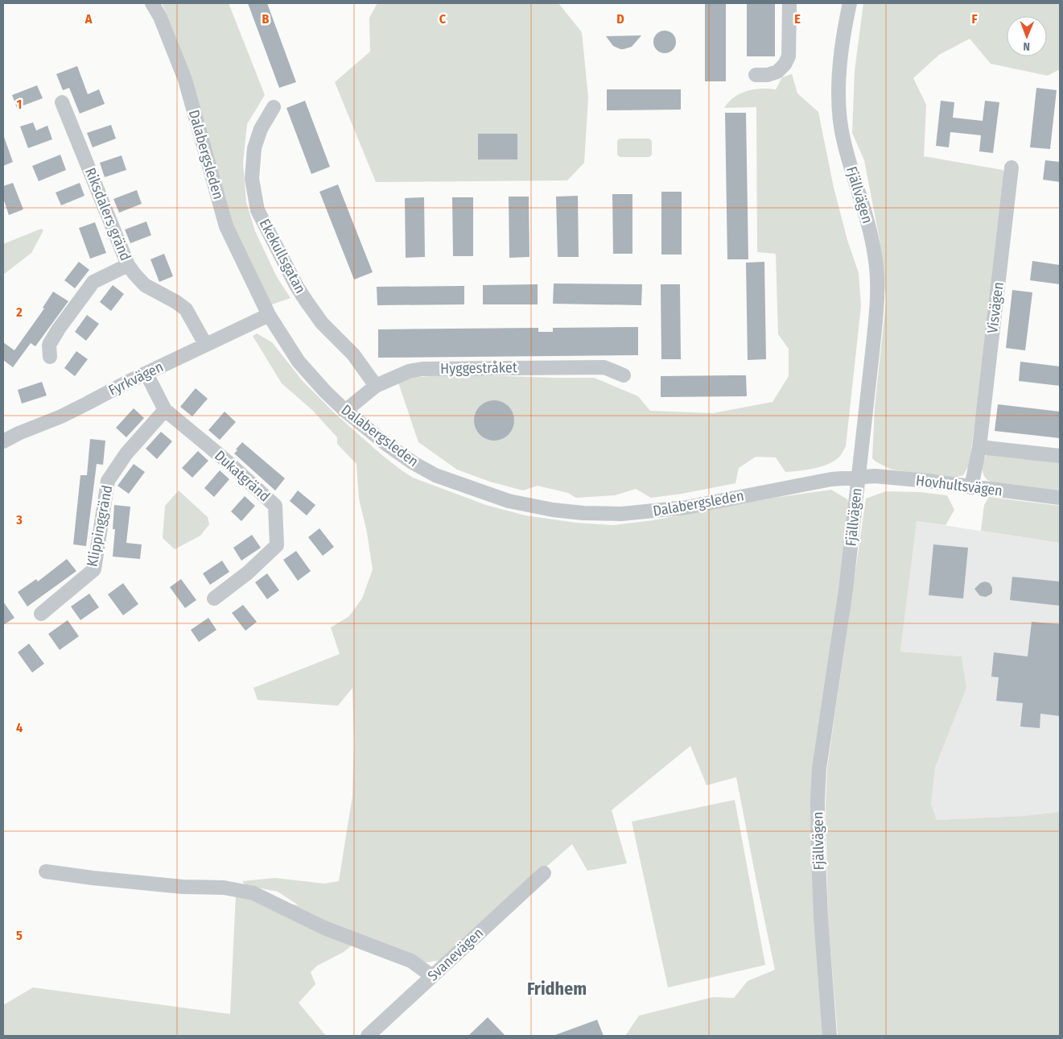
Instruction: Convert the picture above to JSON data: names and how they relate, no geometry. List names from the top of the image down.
{
  "streets": {
    "street": [
      "Dalabergsleden",
      "Fjällvägen",
      "Riksdalers gränd",
      "Ekekullsgatan",
      "Visvägen",
      "Hyggestråket",
      "Fyrkvägen",
      "Dukatgränd",
      "Hovhultsvägen",
      "Klippinggränd",
      "Svanevägen"
    ]
  },
  "crossings": [
    ["Dalabergsleden", "Fjällvägen"],
    ["Dalabergsleden", "Hyggestråket"],
    ["Dalabergsleden", "Fyrkvägen"],
    ["Dalabergsleden", "Hovhultsvägen"],
    ["Fjällvägen", "Hovhultsvägen"],
    ["Riksdalers gränd", "Fyrkvägen"],
    ["Ekekullsgatan", "Hyggestråket"],
    ["Visvägen", "Hovhultsvägen"],
    ["Fyrkvägen", "Dukatgränd"],
    ["Dukatgränd", "Klippinggränd"]
  ],
  "districts": ["Fridhem"],
  "north": "bottom",
  "grid": {
    "columns": [
      "A",
      "B",
      "C",
      "D",
      "E",
      "F"
    ],
    "rows": [
      "1",
      "2",
      "3",
      "4",
      "5"
    ]
  }
}
